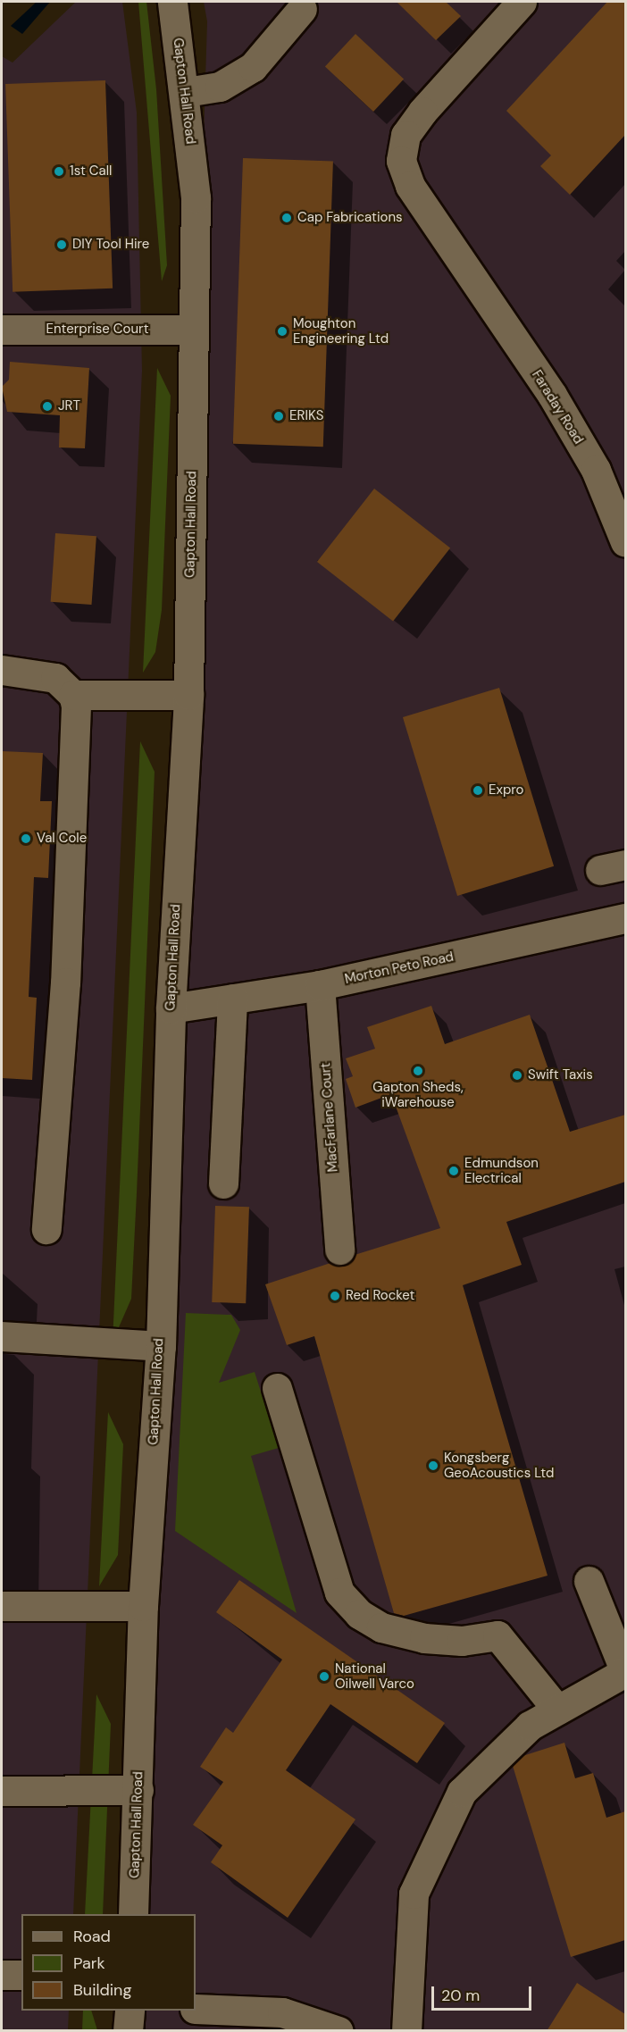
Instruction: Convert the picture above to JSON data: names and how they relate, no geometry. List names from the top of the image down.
{
  "streets": {
    "street": [
      "Gapton Hall Road",
      "Enterprise Court",
      "Faraday Road",
      "Morton Peto Road",
      "MacFarlane Court"
    ]
  },
  "crossings": [
    ["Gapton Hall Road", "Enterprise Court"],
    ["Gapton Hall Road", "Morton Peto Road"],
    ["Morton Peto Road", "MacFarlane Court"]
  ],
  "places": [
    "1st Call",
    "Cap Fabrications",
    "DIY Tool Hire",
    "Moughton Engineering Ltd",
    "JRT",
    "ERIKS",
    "Expro",
    "Val Cole",
    "Gapton Sheds, iWarehouse",
    "Swift Taxis",
    "Edmundson Electrical",
    "Red Rocket",
    "Kongsberg GeoAcoustics Ltd",
    "National Oilwell Varco"
  ],
  "legend": ["Road", "Park", "Building"],
  "scale_bar": "20 m"
}
